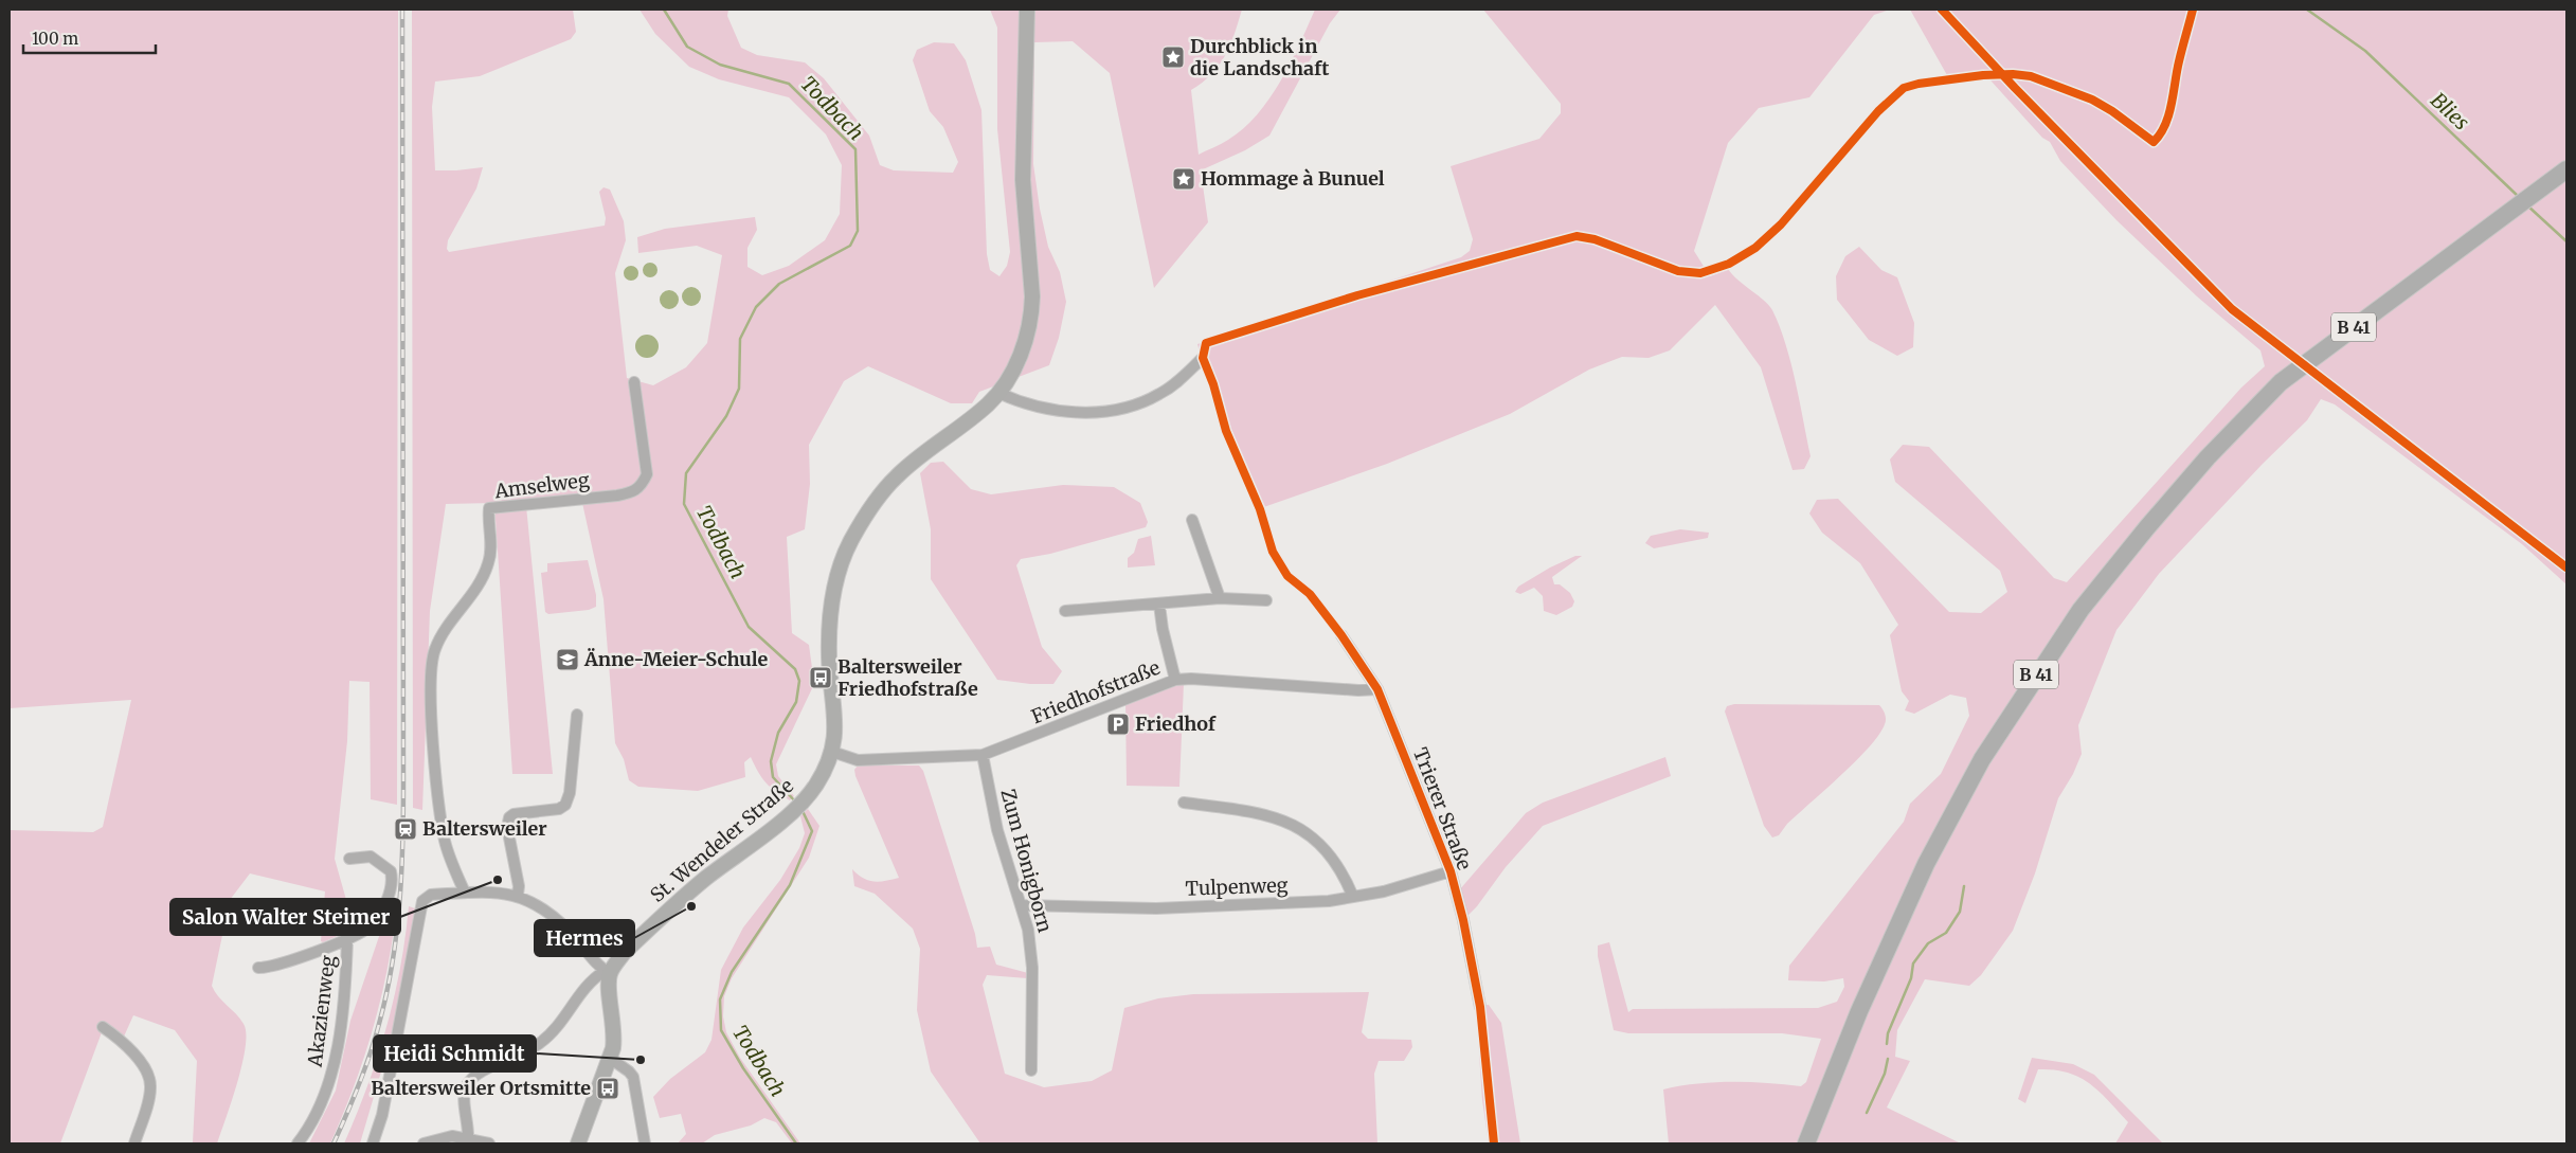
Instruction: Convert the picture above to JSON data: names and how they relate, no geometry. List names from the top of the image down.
{
  "streets": {
    "highway": ["B 41"],
    "main road": ["St. Wendeler Straße"],
    "street": [
      "Amselweg",
      "Friedhofstraße",
      "Trierer Straße",
      "Zum Honigborn",
      "Tulpenweg",
      "Akazienweg"
    ]
  },
  "crossings": [
    ["Friedhofstraße", "Trierer Straße"],
    ["Friedhofstraße", "St. Wendeler Straße"],
    ["Friedhofstraße", "Zum Honigborn"],
    ["Trierer Straße", "Tulpenweg"],
    ["Zum Honigborn", "Tulpenweg"]
  ],
  "water": ["Todbach", "Blies"],
  "places": {
    "place": ["Durchblick in die Landschaft", "Hommage à Bunuel"],
    "school or university": ["Änne-Meier-Schule"],
    "bus stop": ["Baltersweiler Friedhofstraße", "Baltersweiler Ortsmitte"],
    "parking": ["Friedhof"],
    "station": ["Baltersweiler"],
    "other": ["Salon Walter Steimer", "Hermes", "Heidi Schmidt"]
  },
  "scale_bar": "100 m"
}
